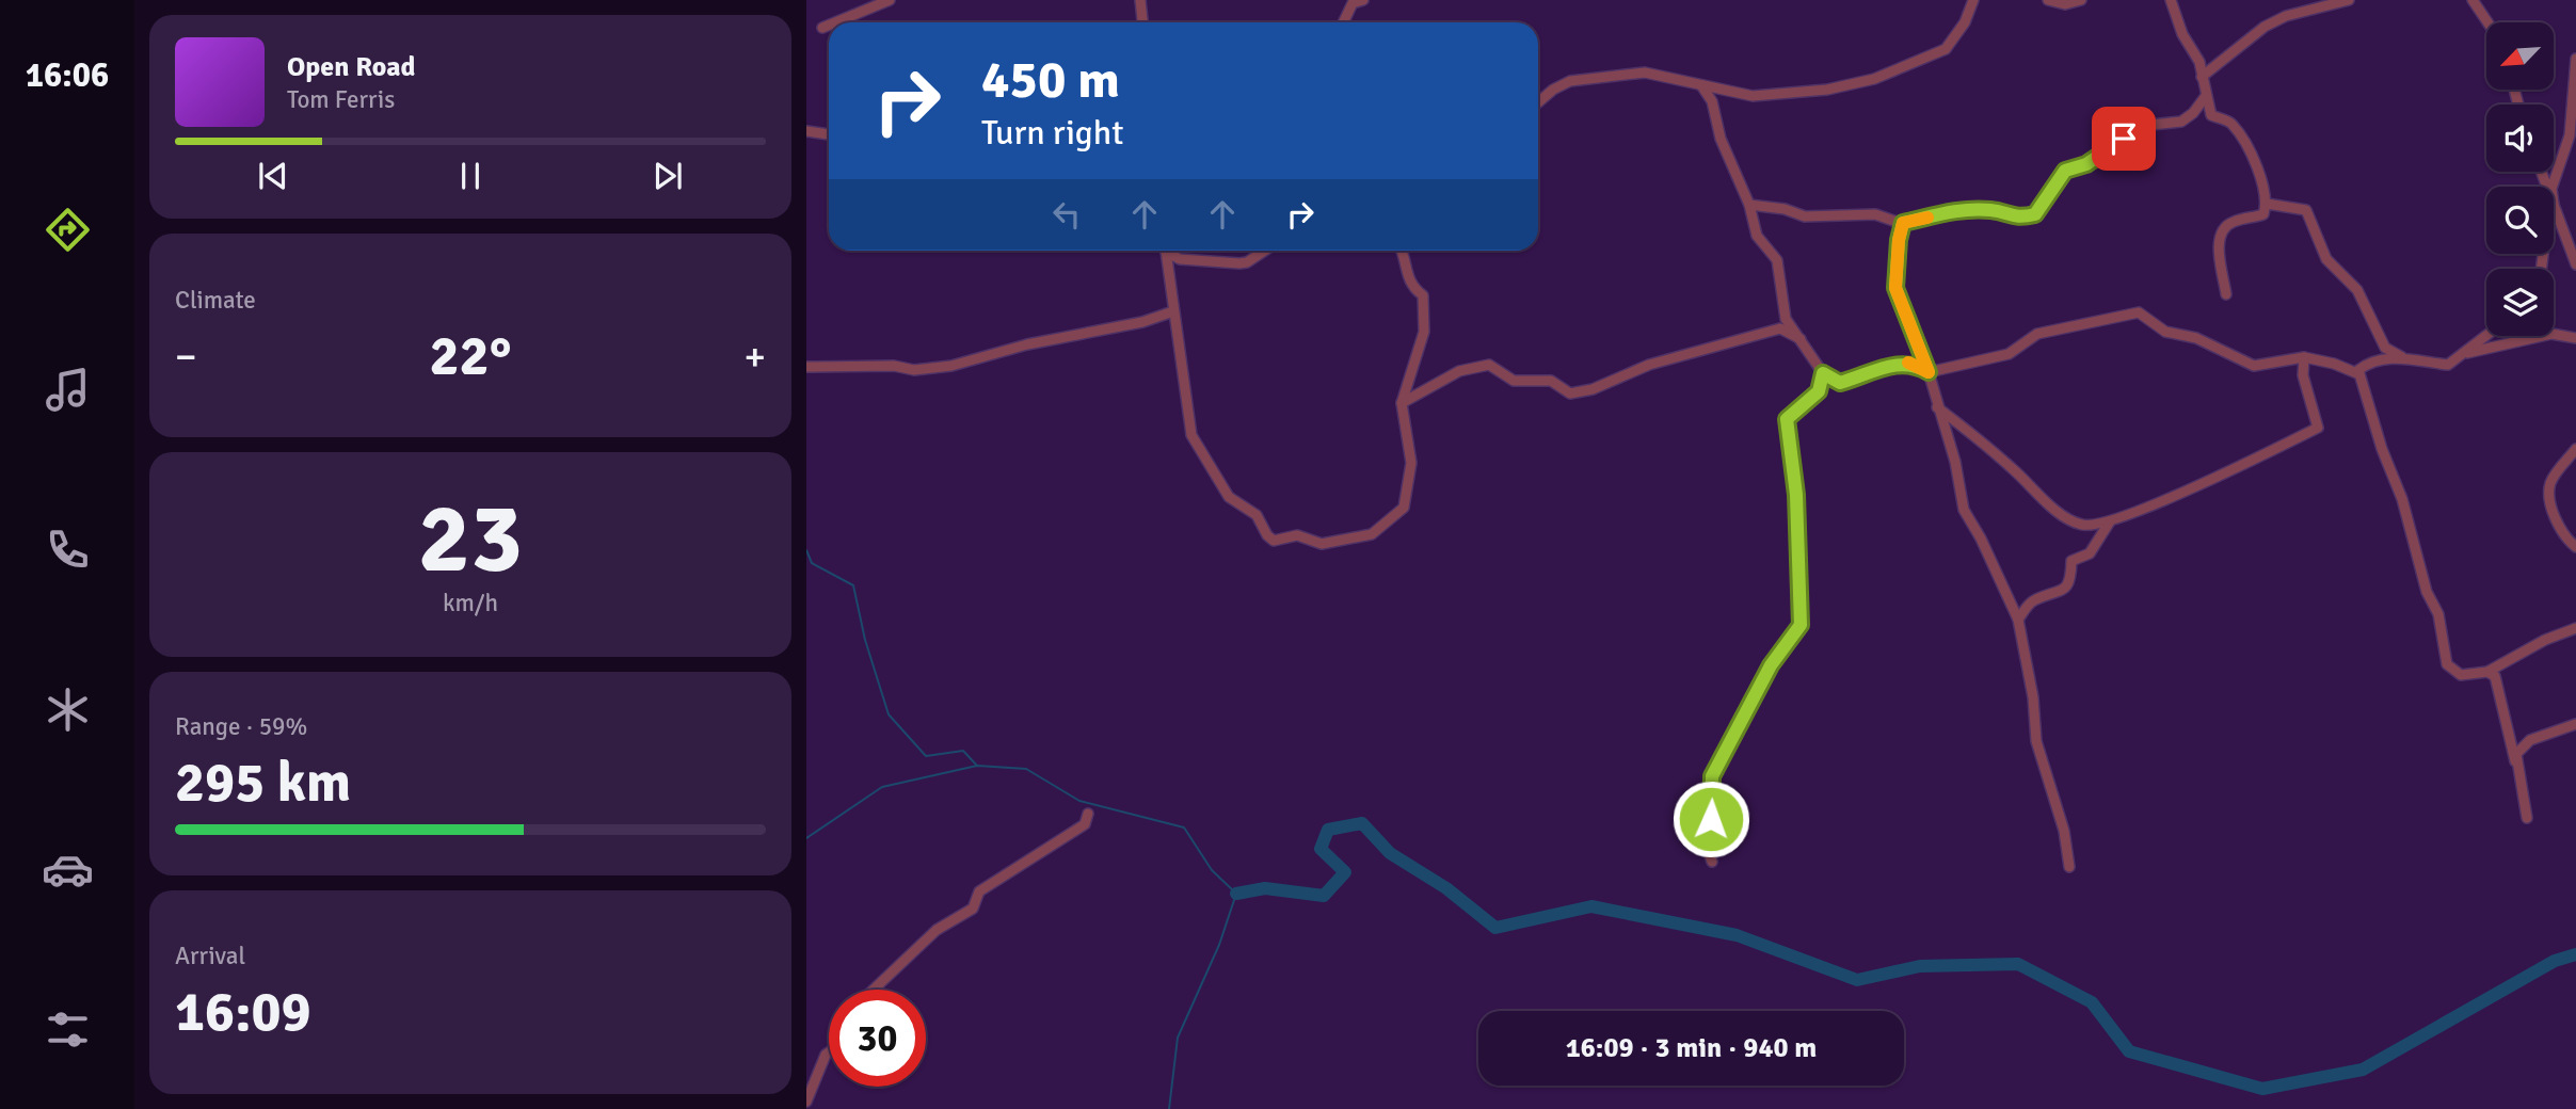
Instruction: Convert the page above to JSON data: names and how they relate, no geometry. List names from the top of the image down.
{
  "north": "bottom left",
  "page": {
    "tabs": "16:06",
    "turn": ["450 m", "Turn right"],
    "song": ["Open Road", "Tom Ferris"],
    "tile": [
      "Climate",
      ["23", "km/h"],
      ["Range · 59%", "295 km"],
      ["Arrival", "16:09"]
    ],
    "heat": ["−", "22°", "+"],
    "limit": "30",
    "trip": "16:09 · 3 min · 940 m"
  }
}
